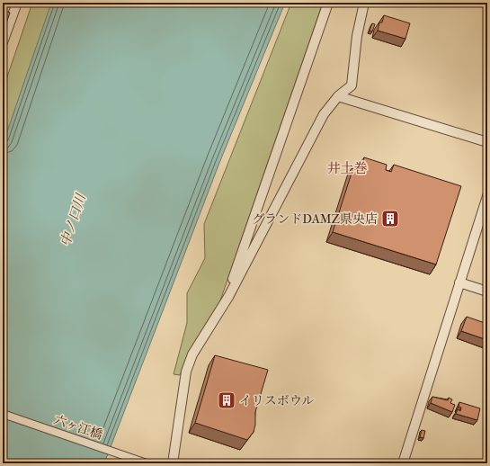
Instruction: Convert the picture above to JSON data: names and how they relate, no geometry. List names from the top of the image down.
{
  "streets": {
    "street": ["六ヶ江橋"]
  },
  "districts": ["井土巻"],
  "water": ["中ノ口川"],
  "places": {
    "building": ["グランドDAMZ県央店", "イリスボウル"]
  }
}
